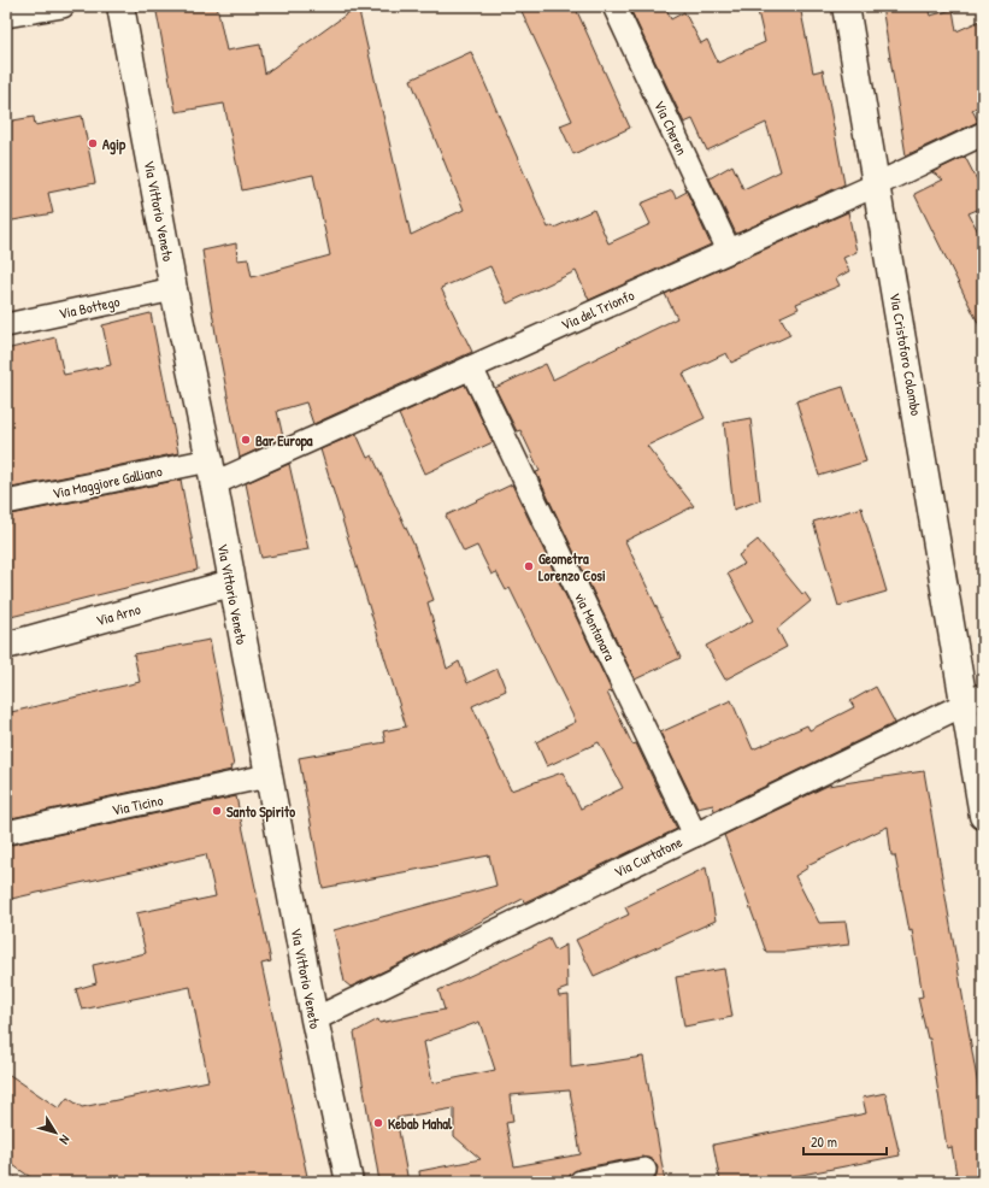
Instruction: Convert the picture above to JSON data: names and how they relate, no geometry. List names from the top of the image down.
{
  "streets": {
    "main road": ["Via Vittorio Veneto", "Via Cristoforo Colombo", "Via Arno"],
    "street": [
      "Via Cheren",
      "Via Bottego",
      "Via del Trionfo",
      "Via Maggiore Galliano",
      "via Montanara",
      "Via Ticino",
      "Via Curtatone"
    ]
  },
  "crossings": [
    ["Via Cheren", "Via del Trionfo"],
    ["Via Vittorio Veneto", "Via Bottego"],
    ["Via Vittorio Veneto", "Via del Trionfo"],
    ["Via Vittorio Veneto", "Via Maggiore Galliano"],
    ["Via Vittorio Veneto", "Via Arno"],
    ["Via Vittorio Veneto", "Via Ticino"],
    ["Via Vittorio Veneto", "Via Curtatone"],
    ["Via del Trionfo", "Via Cristoforo Colombo"],
    ["Via del Trionfo", "Via Maggiore Galliano"],
    ["Via del Trionfo", "via Montanara"],
    ["Via Cristoforo Colombo", "Via Curtatone"],
    ["via Montanara", "Via Curtatone"]
  ],
  "places": [
    "Agip",
    "Bar Europa",
    "Geometra Lorenzo Cosi",
    "Santo Spirito",
    "Kebab Mahal"
  ],
  "scale_bar": "20 m",
  "north": "bottom right"
}
